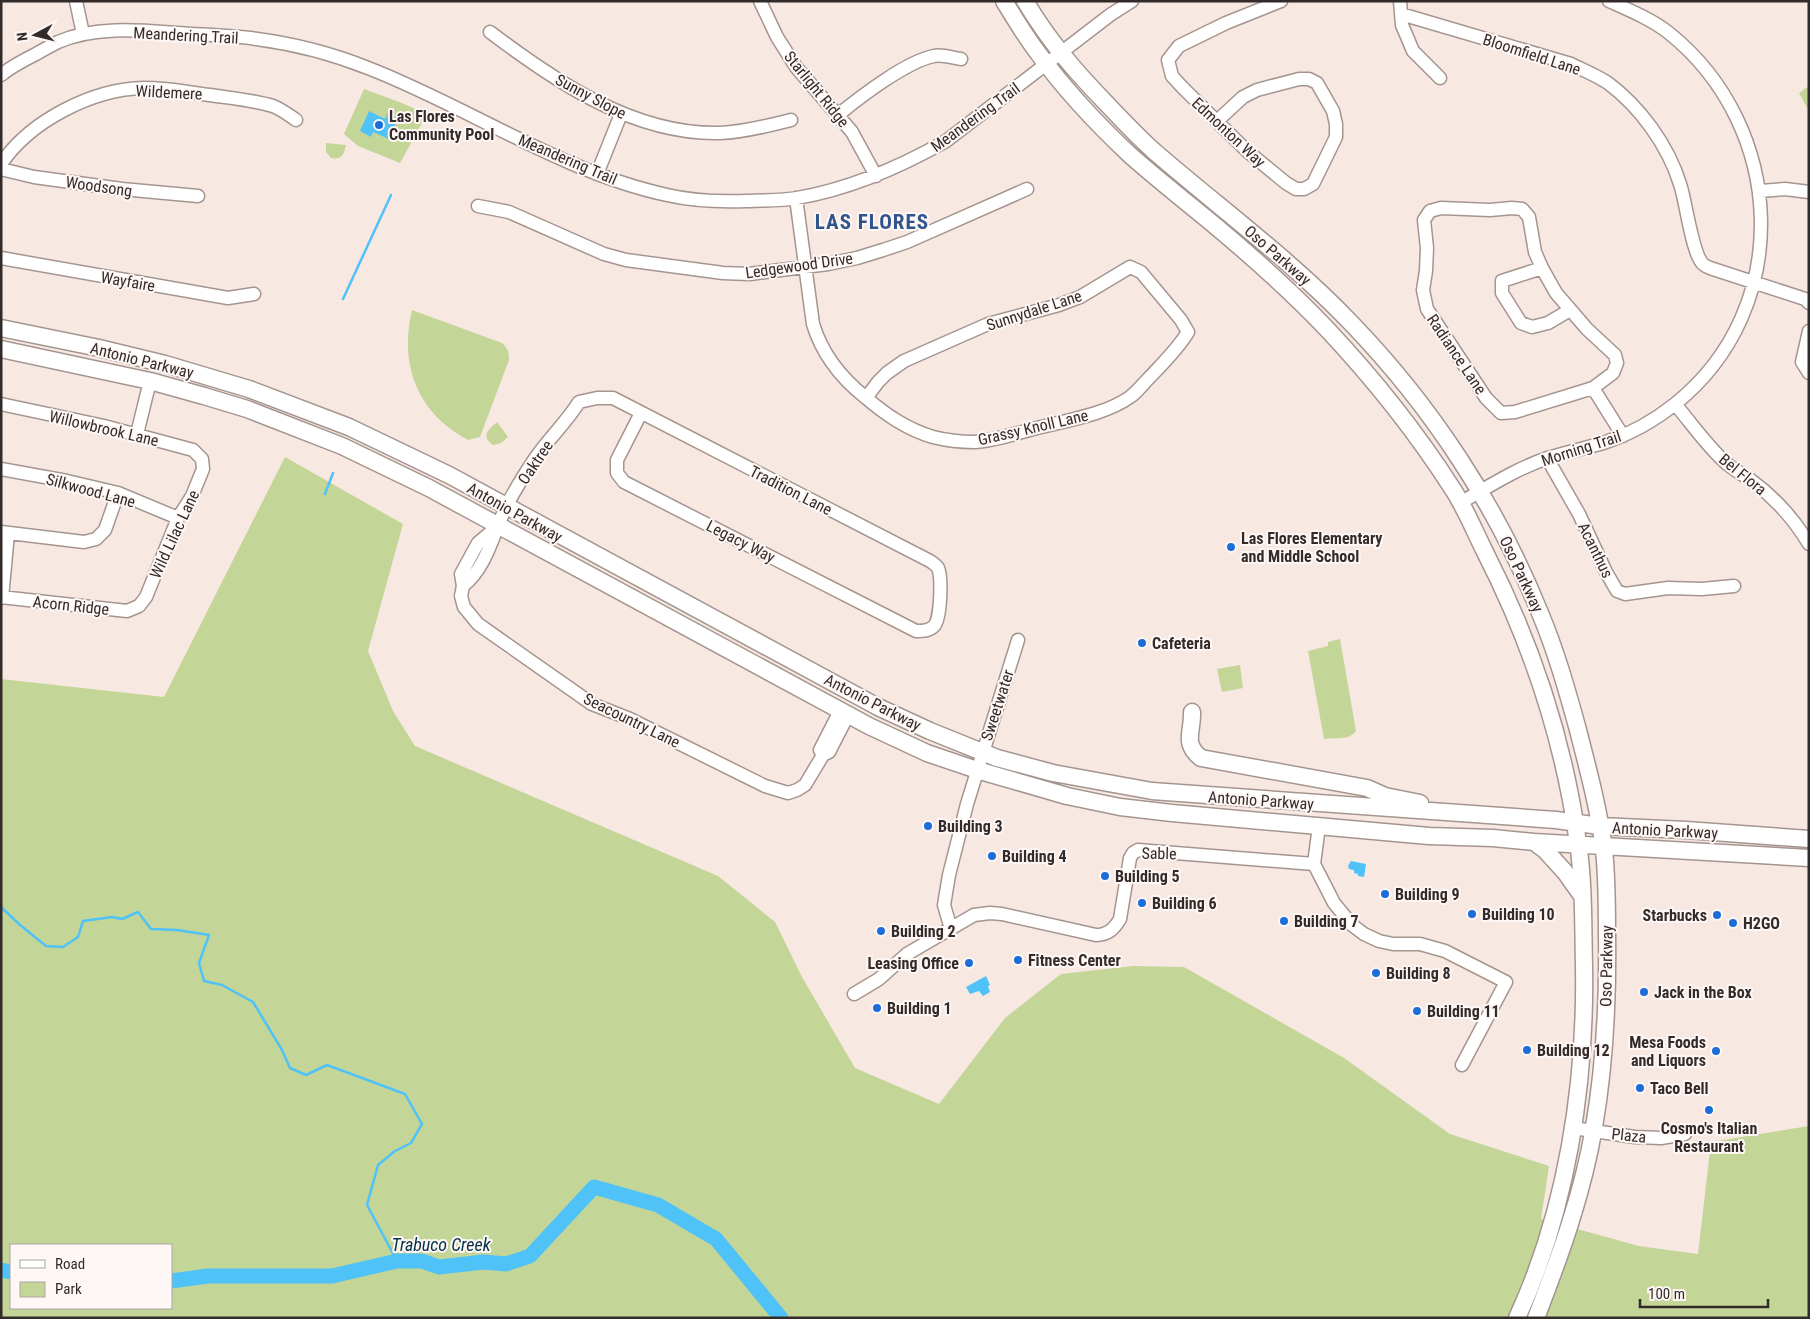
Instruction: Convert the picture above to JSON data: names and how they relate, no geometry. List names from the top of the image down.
{
  "streets": {
    "main road": ["Oso Parkway", "Antonio Parkway"],
    "street": [
      "Meandering Trail",
      "Bloomfield Lane",
      "Starlight Ridge",
      "Wildemere",
      "Sunny Slope",
      "Edmonton Way",
      "Woodsong",
      "Ledgewood Drive",
      "Wayfaire",
      "Sunnydale Lane",
      "Radiance Lane",
      "Grassy Knoll Lane",
      "Willowbrook Lane",
      "Morning Trail",
      "Oaktree",
      "Bel Flora",
      "Silkwood Lane",
      "Tradition Lane",
      "Wild Lilac Lane",
      "Legacy Way",
      "Acanthus",
      "Acorn Ridge",
      "Sweetwater",
      "Seacountry Lane",
      "Sable",
      "Plaza"
    ]
  },
  "crossings": [
    ["Meandering Trail", "Starlight Ridge"],
    ["Meandering Trail", "Oso Parkway"],
    ["Meandering Trail", "Grassy Knoll Lane"],
    ["Bloomfield Lane", "Morning Trail"],
    ["Oso Parkway", "Antonio Parkway"],
    ["Oso Parkway", "Morning Trail"],
    ["Oso Parkway", "Plaza"],
    ["Ledgewood Drive", "Grassy Knoll Lane"],
    ["Sunnydale Lane", "Grassy Knoll Lane"],
    ["Antonio Parkway", "Oaktree"],
    ["Antonio Parkway", "Sweetwater"],
    ["Antonio Parkway", "Seacountry Lane"],
    ["Willowbrook Lane", "Wild Lilac Lane"],
    ["Morning Trail", "Bel Flora"],
    ["Morning Trail", "Acanthus"],
    ["Oaktree", "Tradition Lane"],
    ["Oaktree", "Seacountry Lane"],
    ["Silkwood Lane", "Wild Lilac Lane"],
    ["Tradition Lane", "Legacy Way"],
    ["Wild Lilac Lane", "Acorn Ridge"]
  ],
  "districts": ["LAS FLORES"],
  "water": ["Trabuco Creek"],
  "places": [
    "Las Flores Community Pool",
    "Las Flores Elementary and Middle School",
    "Cafeteria",
    "Building 3",
    "Building 4",
    "Building 5",
    "Building 9",
    "Building 6",
    "Building 10",
    "Starbucks",
    "Building 7",
    "H2GO",
    "Building 2",
    "Fitness Center",
    "Leasing Office",
    "Building 8",
    "Jack in the Box",
    "Building 1",
    "Building 11",
    "Building 12",
    "Mesa Foods and Liquors",
    "Taco Bell",
    "Cosmo's Italian Restaurant"
  ],
  "legend": ["Road", "Park"],
  "scale_bar": "100 m",
  "north": "left"
}
